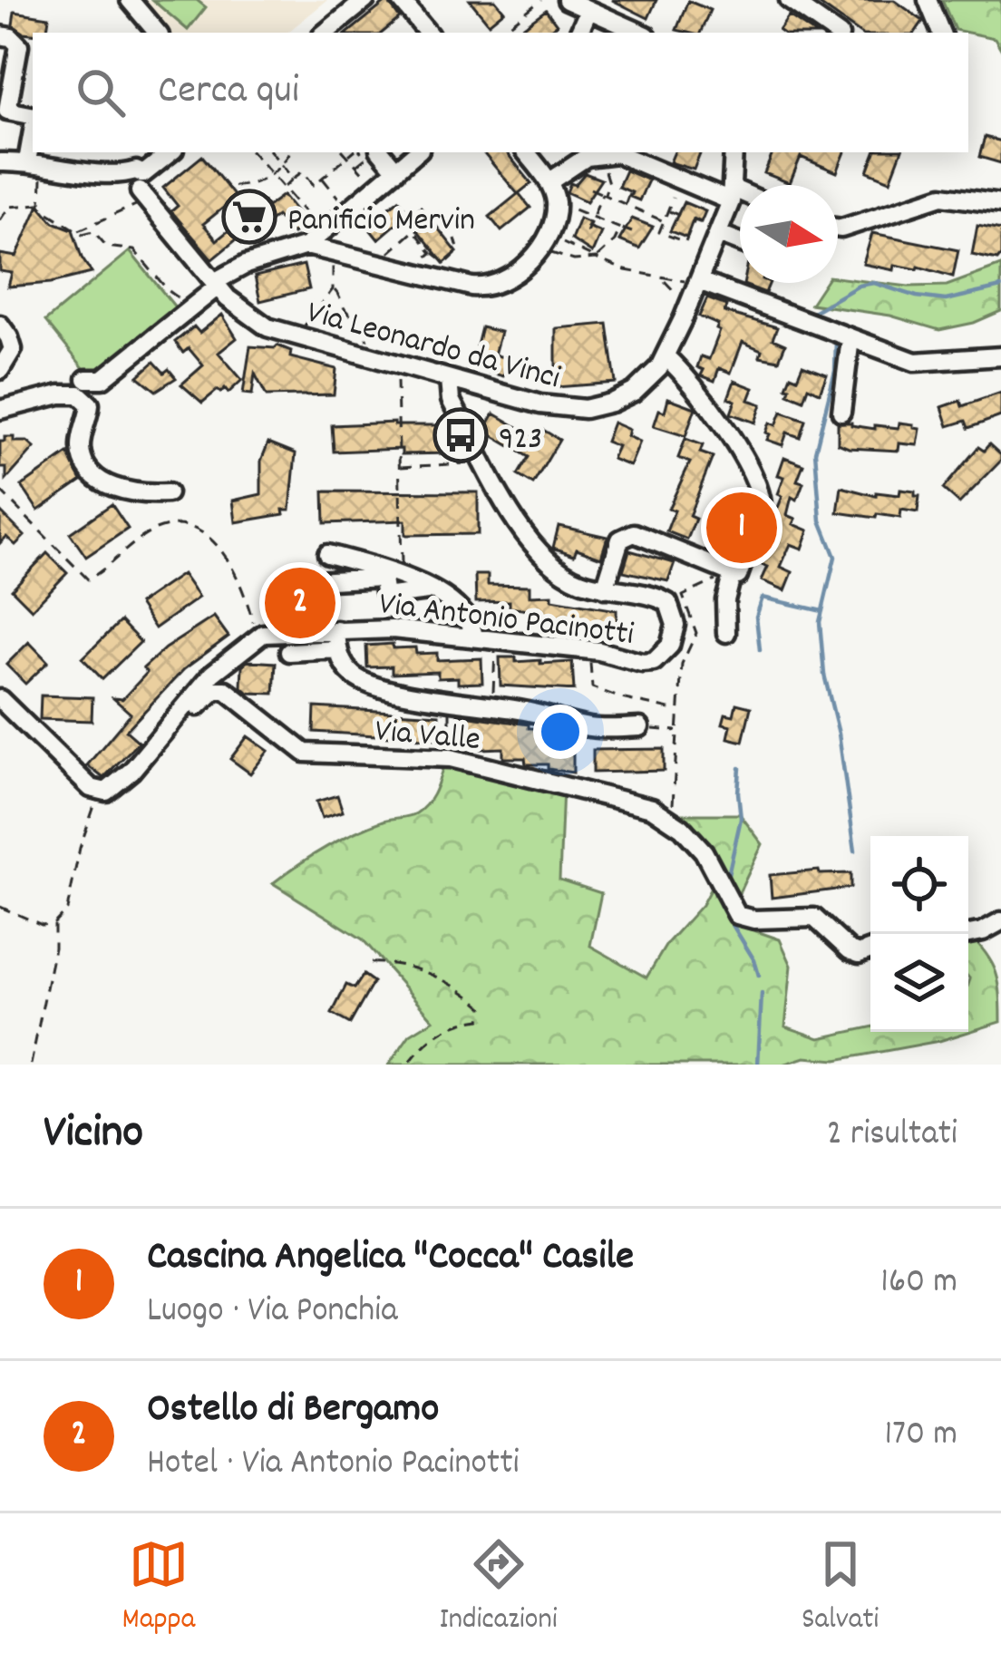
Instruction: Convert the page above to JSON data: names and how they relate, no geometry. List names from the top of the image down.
{
  "streets": {
    "street": ["Via Leonardo da Vinci", "Via Antonio Pacinotti", "Via Valle"]
  },
  "crossings": [
    ["Via Leonardo da Vinci", "Via Antonio Pacinotti"]
  ],
  "places": {
    "supermarket": ["Panificio Mervin"],
    "bus stop": ["923"]
  },
  "north": "right",
  "page": {
    "search": "Cerca qui",
    "pins": ["1", "2"],
    "heading": ["Vicino", "2 risultati"],
    "list": [
      {
        "mark": "1",
        "name": "Cascina Angelica \"Cocca\" Casile",
        "note": "Luogo · Via Ponchia",
        "value": "160 m"
      },
      {
        "mark": "2",
        "name": "Ostello di Bergamo",
        "note": "Hotel · Via Antonio Pacinotti",
        "value": "170 m"
      }
    ],
    "nav": ["Mappa", "Indicazioni", "Salvati"]
  }
}
